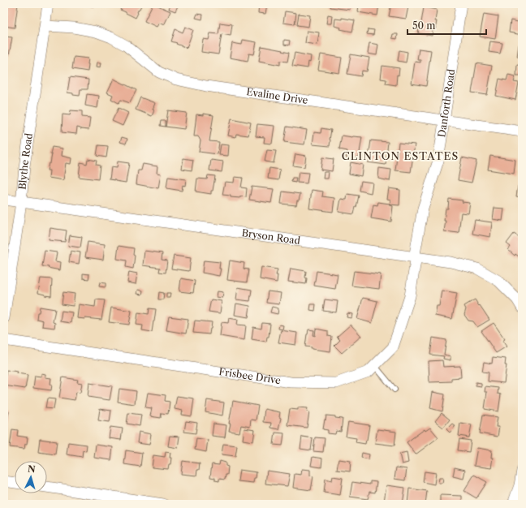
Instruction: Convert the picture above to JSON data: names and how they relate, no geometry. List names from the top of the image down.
{
  "streets": {
    "street": [
      "Evaline Drive",
      "Danforth Road",
      "Blythe Road",
      "Bryson Road",
      "Frisbee Drive"
    ]
  },
  "crossings": [
    ["Evaline Drive", "Danforth Road"],
    ["Evaline Drive", "Blythe Road"],
    ["Danforth Road", "Bryson Road"],
    ["Danforth Road", "Frisbee Drive"],
    ["Blythe Road", "Bryson Road"],
    ["Bryson Road", "Frisbee Drive"]
  ],
  "districts": ["CLINTON ESTATES"],
  "scale_bar": "50 m",
  "north": "top"
}
